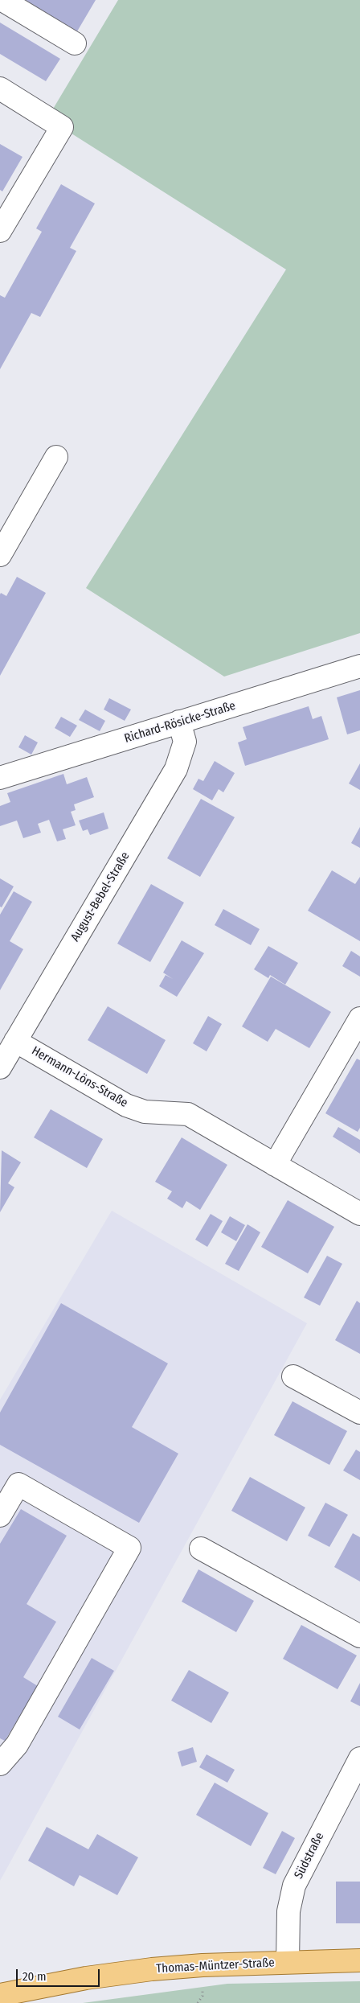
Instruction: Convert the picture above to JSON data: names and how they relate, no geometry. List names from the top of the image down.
{
  "streets": {
    "main road": ["Thomas-Müntzer-Straße"],
    "street": [
      "Richard-Rösicke-Straße",
      "August-Bebel-Straße",
      "Hermann-Löns-Straße",
      "Südstraße"
    ]
  },
  "crossings": [
    ["Richard-Rösicke-Straße", "August-Bebel-Straße"],
    ["August-Bebel-Straße", "Hermann-Löns-Straße"],
    ["Südstraße", "Thomas-Müntzer-Straße"]
  ],
  "scale_bar": "20 m"
}
